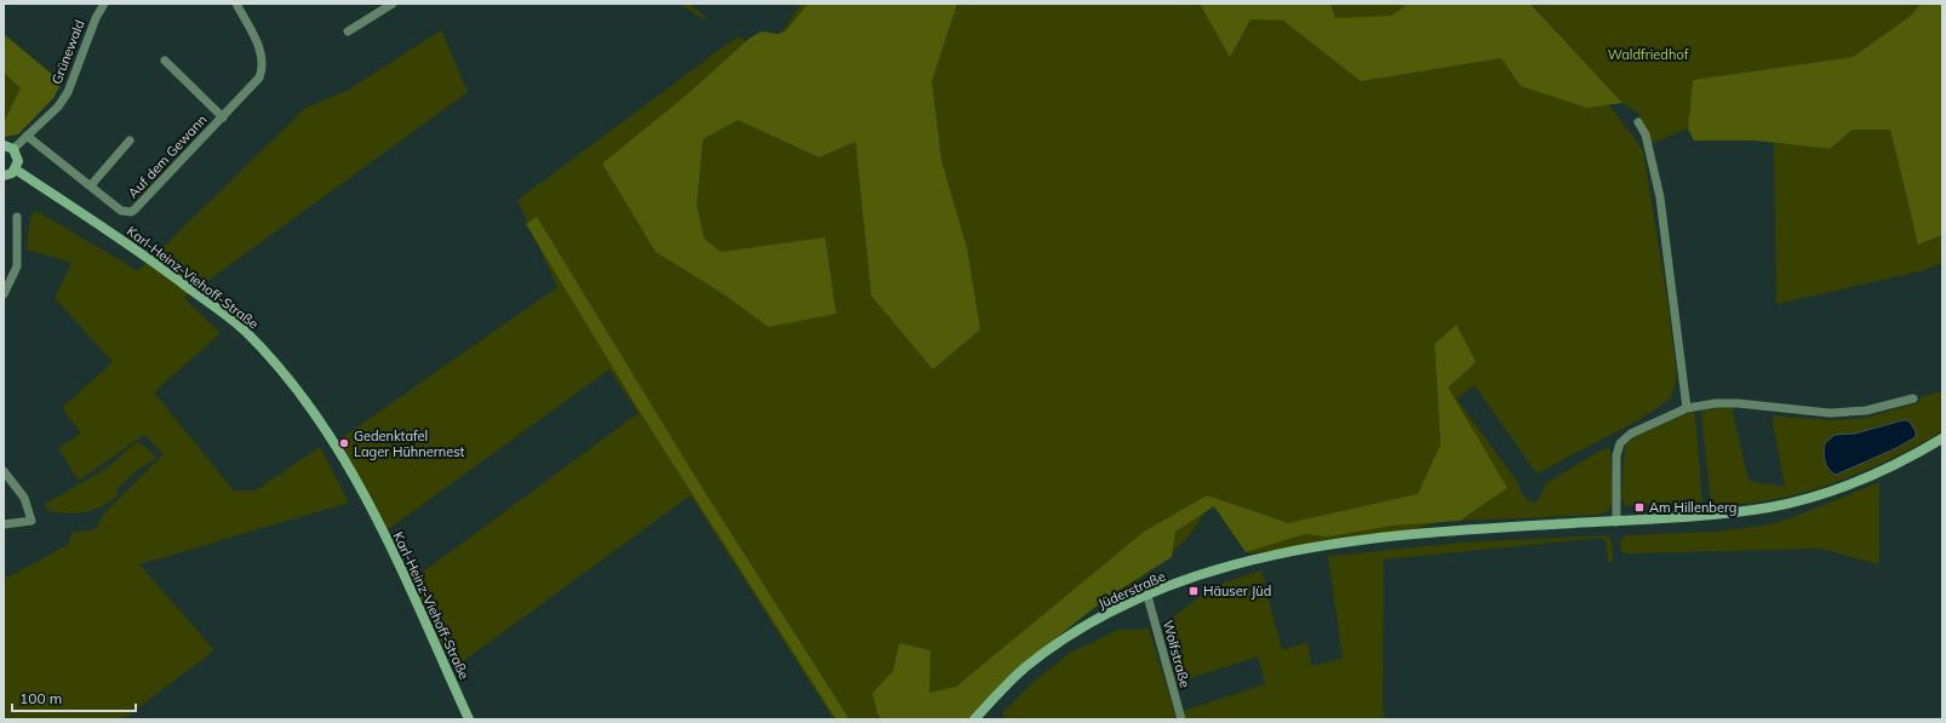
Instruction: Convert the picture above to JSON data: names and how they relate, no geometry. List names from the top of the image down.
{
  "streets": {
    "main road": ["Karl-Heinz-Viehoff-Straße", "Jüderstraße"],
    "street": ["Grünewald", "Auf dem Gewann", "Wolfstraße"]
  },
  "crossings": [
    ["Jüderstraße", "Wolfstraße"]
  ],
  "parks": ["Waldfriedhof"],
  "places": {
    "other": ["Gedenktafel Lager Hühnernest"],
    "transit": ["Am Hillenberg", "Häuser Jüd"]
  },
  "scale_bar": "100 m"
}
